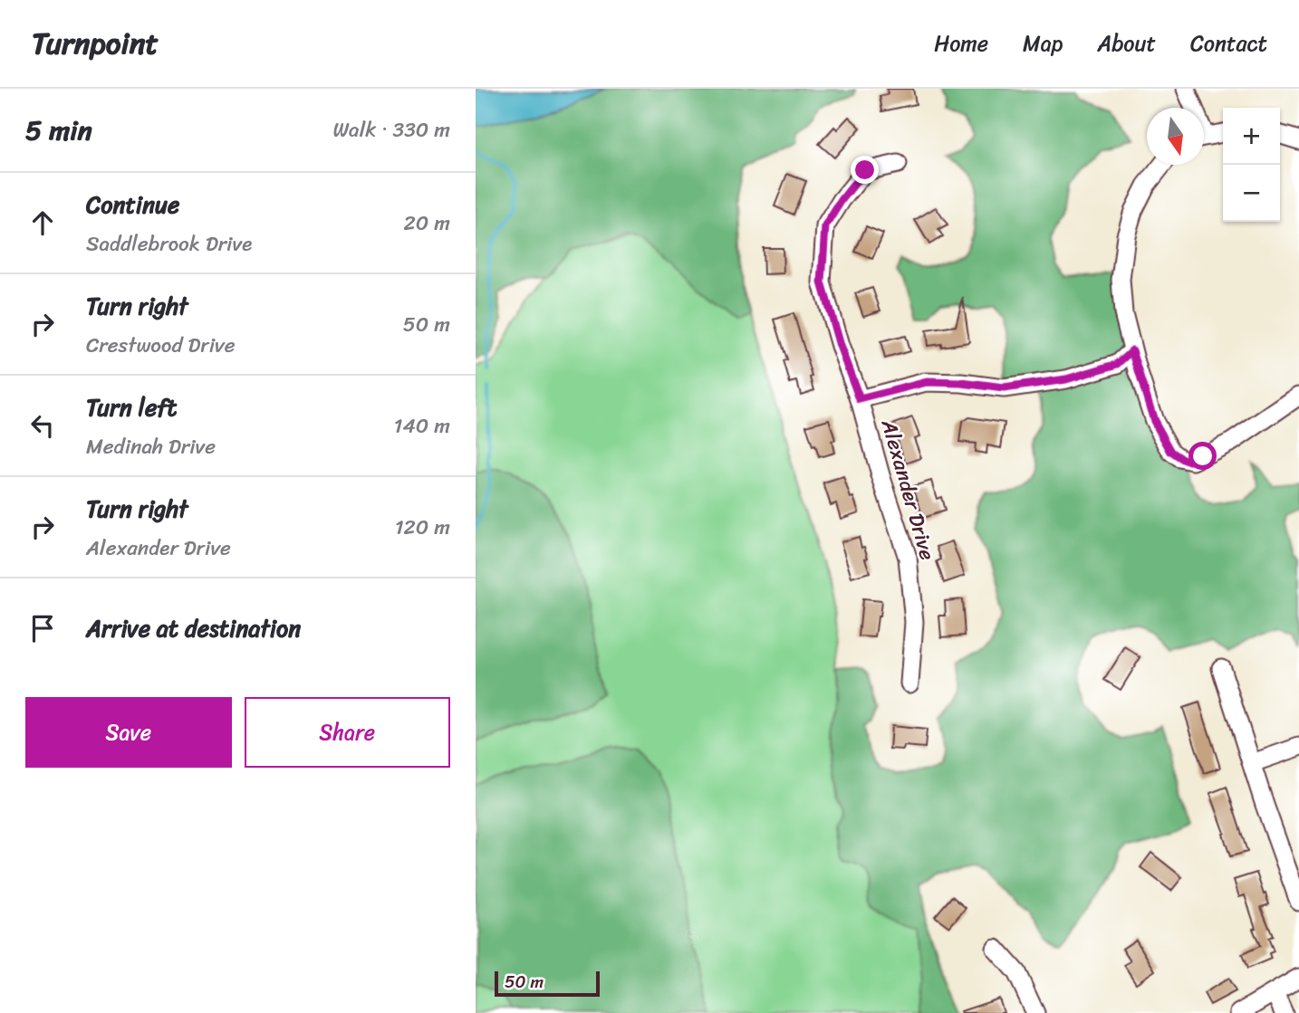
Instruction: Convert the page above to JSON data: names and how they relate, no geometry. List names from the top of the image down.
{
  "streets": {
    "street": ["Alexander Drive"]
  },
  "scale_bar": "50 m",
  "north": "bottom",
  "page": {
    "header": "Turnpoint",
    "nav": [
      "Home",
      "Map",
      "About",
      "Contact"
    ],
    "heading": ["5 min", "Walk · 330 m"],
    "map_buttons": ["+", "−"],
    "list": [
      ["Continue", "Saddlebrook Drive", "20 m"],
      ["Turn right", "Crestwood Drive", "50 m"],
      ["Turn left", "Medinah Drive", "140 m"],
      ["Turn right", "Alexander Drive", "120 m"],
      "Arrive at destination"
    ],
    "buttons": ["Save", "Share"],
    "scale": "50 m"
  }
}
